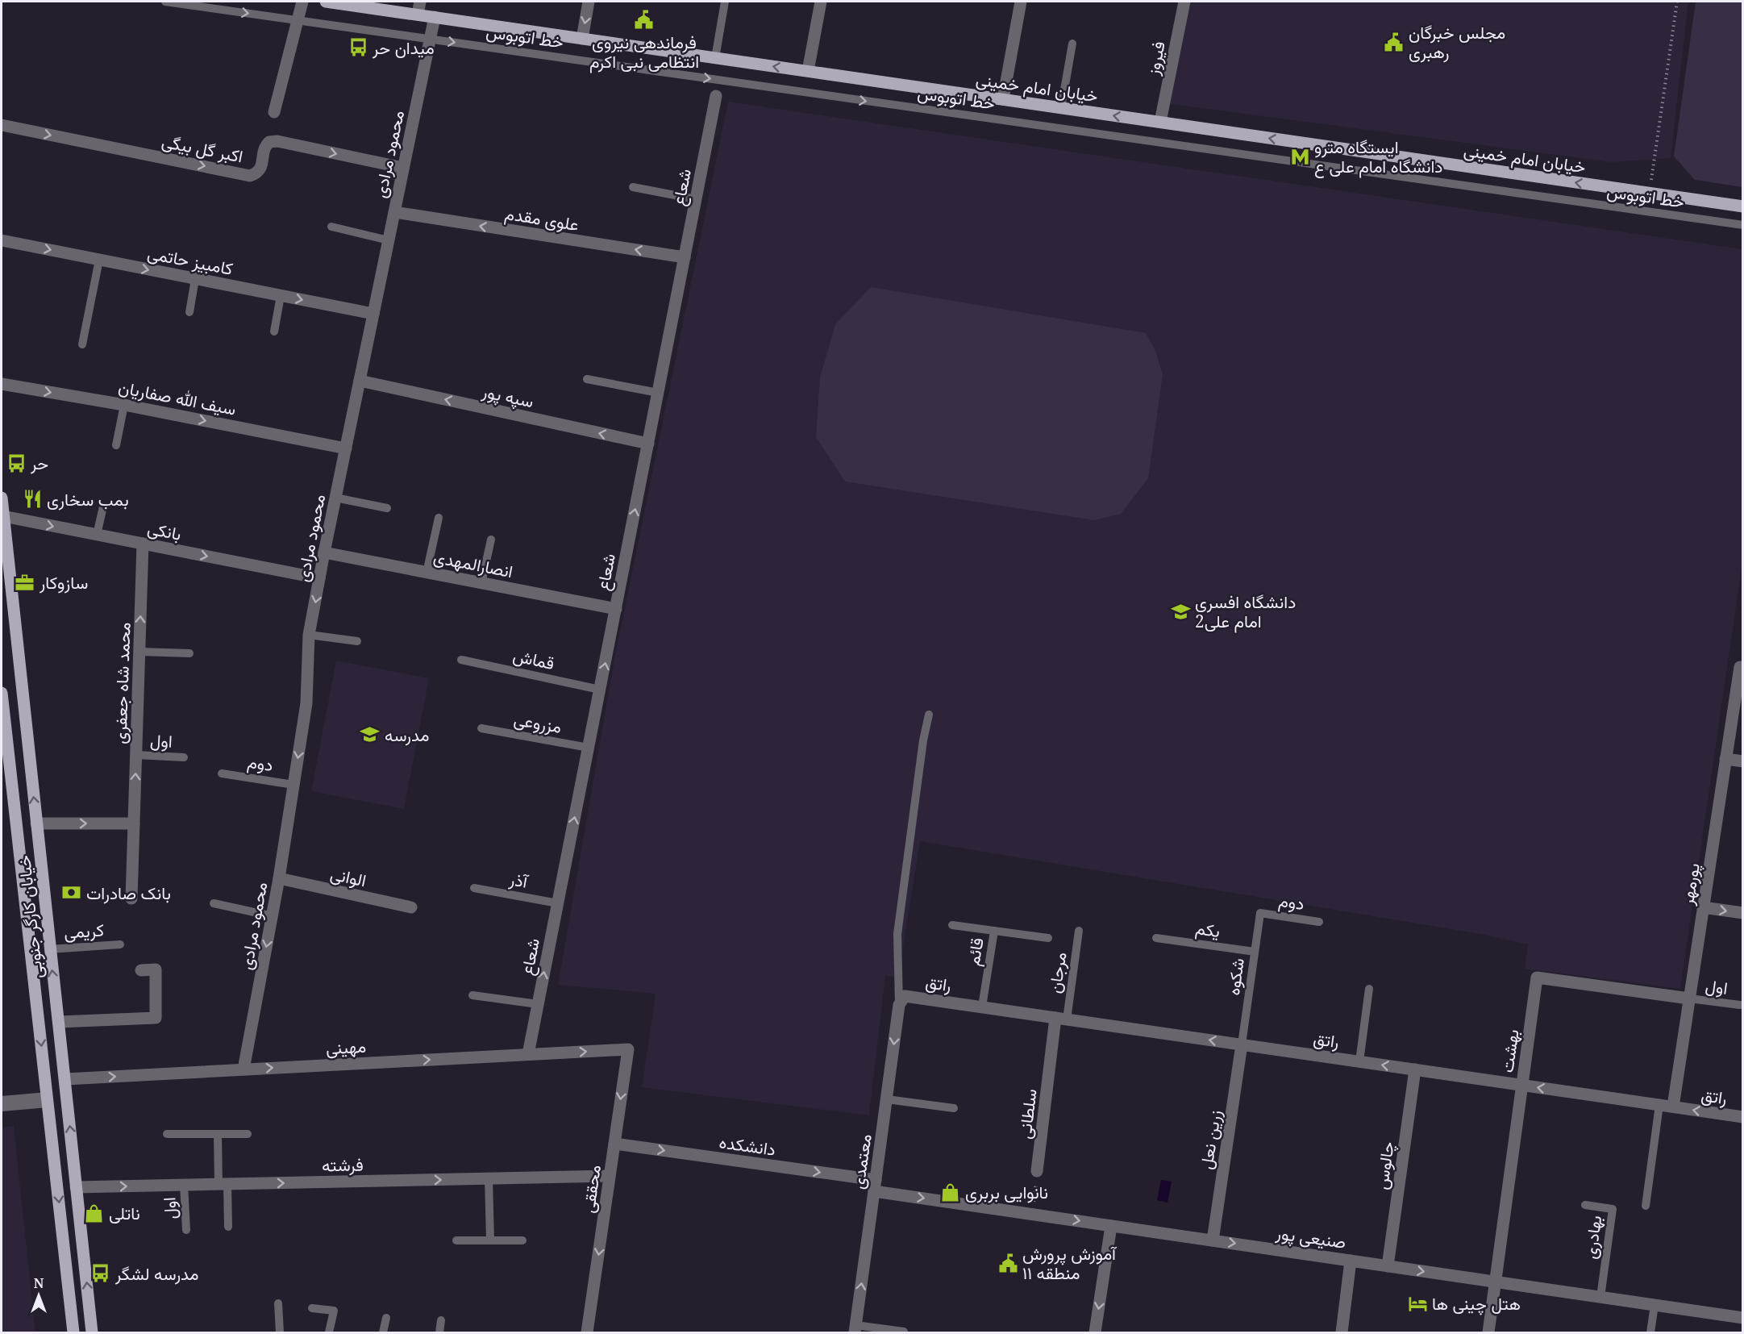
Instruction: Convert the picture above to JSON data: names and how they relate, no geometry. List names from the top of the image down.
{
  "streets": {
    "main road": ["خیابان امام خمینی", "خیابان کارگر جنوبی"],
    "street": [
      "فیروز",
      "اکبر گل بیگی",
      "محمود مرادی",
      "شعاع",
      "علوی مقدم",
      "کامبیز حاتمی",
      "سپه پور",
      "سیف الله صفاریان",
      "بانکی",
      "انصارالمهدی",
      "محمد شاه جعفری",
      "الوانی",
      "پورمهر",
      "راتق",
      "مهینی",
      "بهشت",
      "سلطانی",
      "زرین نعل",
      "دانشکده",
      "معتمدی",
      "فرشته",
      "چالوس",
      "محققی",
      "صنیعی پور"
    ],
    "lane": [
      "خط اتوبوس",
      "قماش",
      "مزروعی",
      "اول",
      "دوم",
      "آذر",
      "یکم",
      "کریمی",
      "قائم",
      "مرجان",
      "شکوه",
      "بهادری"
    ]
  },
  "crossings": [
    ["خط اتوبوس", "محمود مرادی"],
    ["فیروز", "خیابان امام خمینی"],
    ["خیابان امام خمینی", "محمود مرادی"],
    ["اکبر گل بیگی", "محمود مرادی"],
    ["محمود مرادی", "علوی مقدم"],
    ["محمود مرادی", "کامبیز حاتمی"],
    ["محمود مرادی", "سپه پور"],
    ["محمود مرادی", "سیف الله صفاریان"],
    ["محمود مرادی", "بانکی"],
    ["محمود مرادی", "انصارالمهدی"],
    ["محمود مرادی", "دوم"],
    ["محمود مرادی", "الوانی"],
    ["محمود مرادی", "مهینی"],
    ["شعاع", "علوی مقدم"],
    ["شعاع", "سپه پور"],
    ["شعاع", "انصارالمهدی"],
    ["شعاع", "قماش"],
    ["شعاع", "مزروعی"],
    ["شعاع", "آذر"],
    ["شعاع", "مهینی"],
    ["بانکی", "محمد شاه جعفری"],
    ["بانکی", "خیابان کارگر جنوبی"],
    ["محمد شاه جعفری", "اول"],
    ["اول", "پورمهر"],
    ["اول", "بهشت"],
    ["اول", "فرشته"],
    ["دوم", "شکوه"],
    ["پورمهر", "راتق"],
    ["پورمهر", "بهشت"],
    ["خیابان کارگر جنوبی", "کریمی"],
    ["خیابان کارگر جنوبی", "مهینی"],
    ["خیابان کارگر جنوبی", "فرشته"],
    ["یکم", "شکوه"],
    ["قائم", "راتق"],
    ["مرجان", "راتق"],
    ["مرجان", "سلطانی"],
    ["شکوه", "راتق"],
    ["شکوه", "زرین نعل"],
    ["راتق", "بهشت"],
    ["راتق", "سلطانی"],
    ["راتق", "زرین نعل"],
    ["راتق", "معتمدی"],
    ["راتق", "چالوس"],
    ["مهینی", "محققی"],
    ["بهشت", "صنیعی پور"],
    ["زرین نعل", "صنیعی پور"],
    ["دانشکده", "معتمدی"],
    ["دانشکده", "محققی"],
    ["دانشکده", "صنیعی پور"],
    ["معتمدی", "صنیعی پور"],
    ["فرشته", "محققی"],
    ["چالوس", "صنیعی پور"],
    ["صنیعی پور", "بهادری"]
  ],
  "one_way": [
    "خط اتوبوس",
    "خیابان امام خمینی",
    "اکبر گل بیگی",
    "شعاع",
    "علوی مقدم",
    "کامبیز حاتمی",
    "سپه پور",
    "سیف الله صفاریان",
    "بانکی",
    "محمد شاه جعفری",
    "راتق",
    "مهینی",
    "دانشکده",
    "فرشته",
    "محققی",
    "صنیعی پور"
  ],
  "places": {
    "public building": ["فرماندهی نیروی انتظامی نبی اکرم", "مجلس خبرگان رهبری", "آموزش پرورش منطقه ۱۱"],
    "bus stop": ["میدان حر", "حر", "مدرسه لشگر"],
    "metro station": ["ایستگاه مترو دانشگاه امام علی ع"],
    "restaurant": ["بمب سخاری"],
    "office": ["سازوکار"],
    "school or university": ["دانشگاه افسری امام علی2", "مدرسه"],
    "bank": ["بانک صادرات"],
    "shop": ["نانوایی بربری", "ناتلی"],
    "hotel": ["هتل چینی ها"]
  },
  "north": "top"
}
